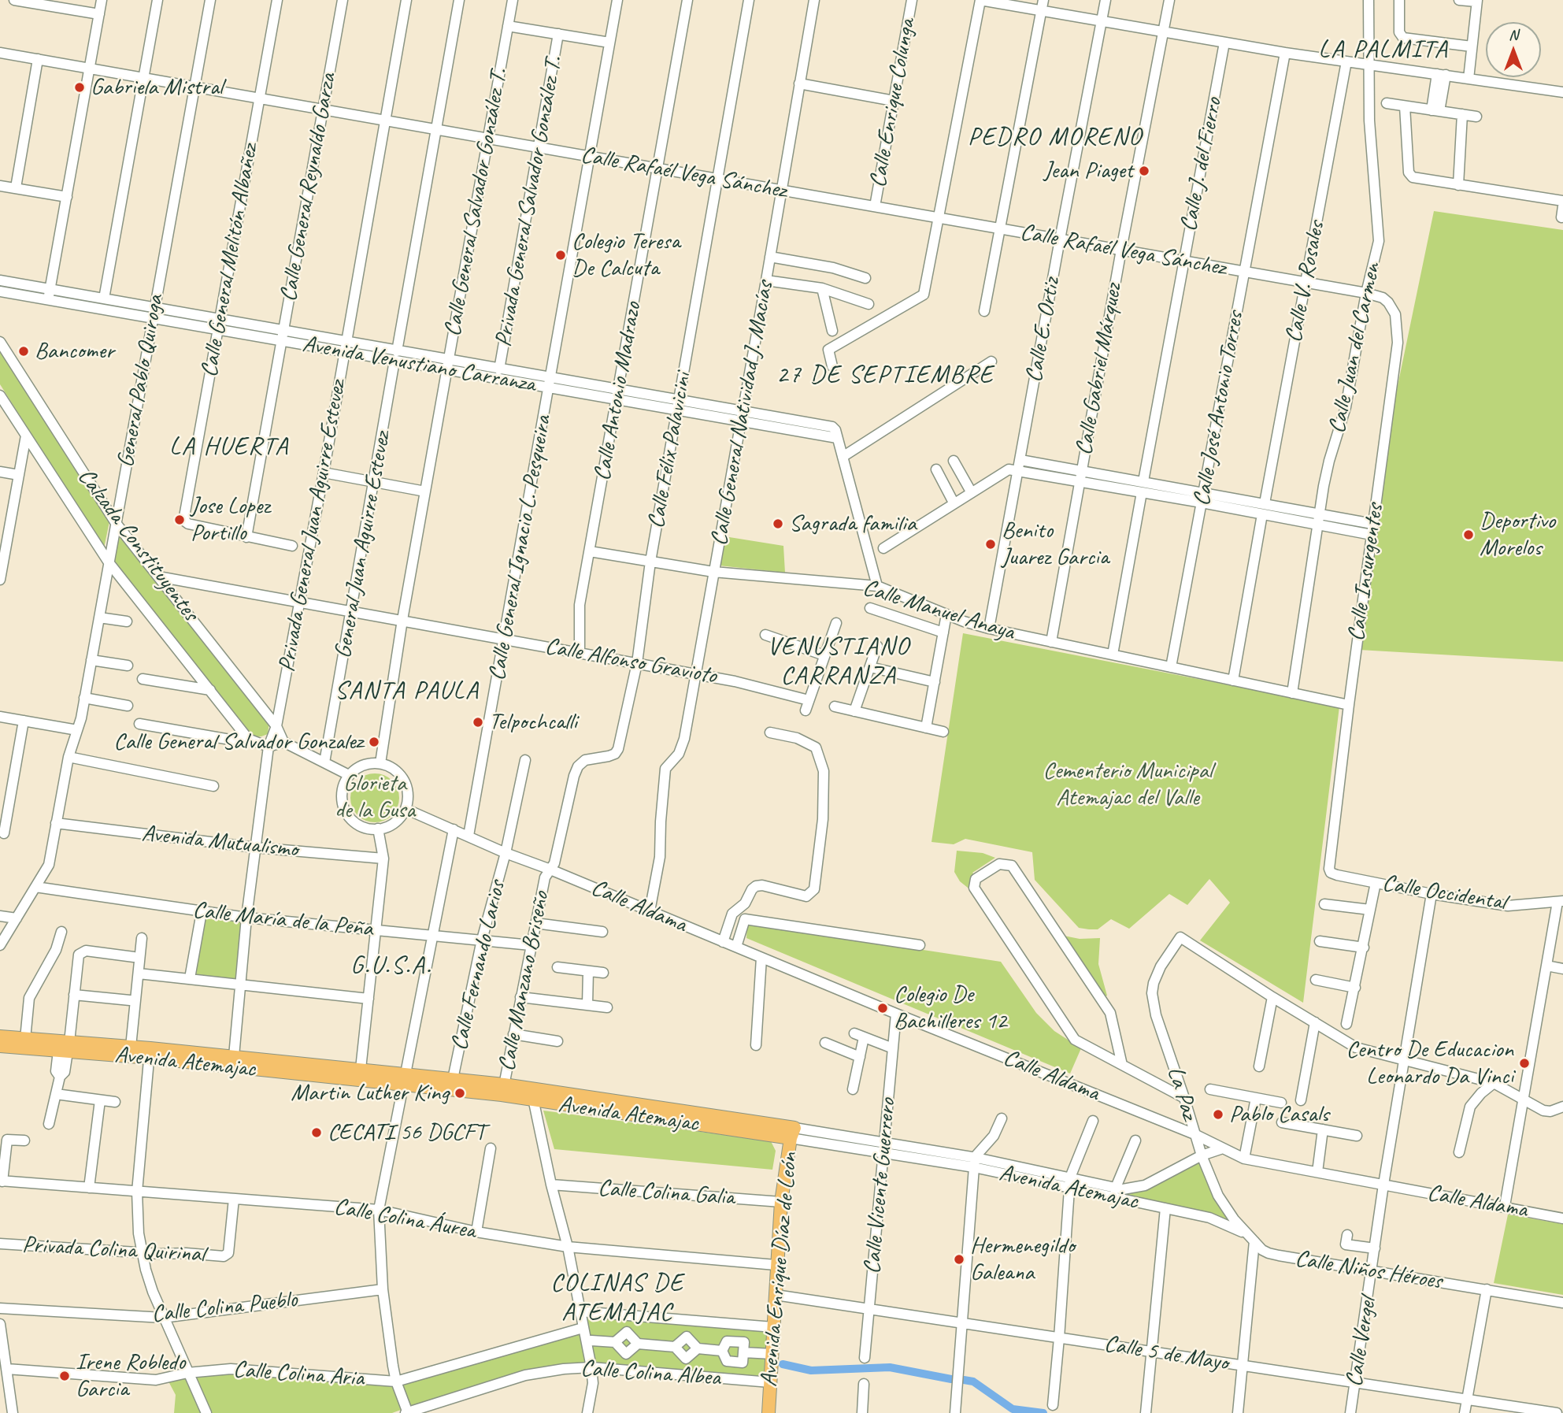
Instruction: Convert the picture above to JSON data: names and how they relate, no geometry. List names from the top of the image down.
{
  "streets": {
    "main road": ["Avenida Atemajac", "Avenida Enrique Díaz de León"],
    "street": [
      "Calle Enrique Colunga",
      "Calle J. del Fierro",
      "Calle Rafaél Vega Sánchez",
      "Calle General Reynaldo Garza",
      "Privada General Salvador González T.",
      "Calle General Salvador González T.",
      "Calle General Melitón Albañez",
      "Calle V. Rosales",
      "Calle E. Ortiz",
      "Calle Juan del Carmen",
      "Avenida Venustiano Carranza",
      "Calle Gabriel Márquez",
      "General Pablo Quiroga",
      "Calle Antonio Madrazo",
      "Calle José Antonio Torres",
      "Calle General Natividad J. Macías",
      "Calle Félix Palavicini",
      "Privada General Juan Aguirre Estevez",
      "Calzada Constituyentes",
      "General Juan Aguirre Estevez",
      "Calle General Ignacio L. Pesqueira",
      "Calle Insurgentes",
      "Calle Manuel Anaya",
      "Calle Alfonso Gravioto",
      "Avenida Mutualismo",
      "Calle Occidental",
      "Calle Aldama",
      "Calle María de la Peña",
      "Calle Fernando Larios",
      "Calle Manzano Briseño",
      "La Paz",
      "Calle Vicente Guerrero",
      "Calle Colina Galia",
      "Calle Colina Áurea",
      "Privada Colina Quirinal",
      "Calle Niños Héroes",
      "Calle Colina Pueblo",
      "Calle Vergel",
      "Calle 5 de Mayo",
      "Calle Colina Albea",
      "Calle Colina Aria"
    ]
  },
  "crossings": [
    ["Calle Enrique Colunga", "Calle Rafaél Vega Sánchez"],
    ["Calle J. del Fierro", "Calle Rafaél Vega Sánchez"],
    ["Calle J. del Fierro", "Calle Manuel Anaya"],
    ["Calle Rafaél Vega Sánchez", "Calle General Reynaldo Garza"],
    ["Calle Rafaél Vega Sánchez", "Privada General Salvador González T."],
    ["Calle Rafaél Vega Sánchez", "Calle General Salvador González T."],
    ["Calle Rafaél Vega Sánchez", "Calle General Melitón Albañez"],
    ["Calle Rafaél Vega Sánchez", "Calle V. Rosales"],
    ["Calle Rafaél Vega Sánchez", "Calle E. Ortiz"],
    ["Calle Rafaél Vega Sánchez", "Calle Juan del Carmen"],
    ["Calle Rafaél Vega Sánchez", "Calle Gabriel Márquez"],
    ["Calle Rafaél Vega Sánchez", "General Pablo Quiroga"],
    ["Calle Rafaél Vega Sánchez", "Calle Antonio Madrazo"],
    ["Calle Rafaél Vega Sánchez", "Calle José Antonio Torres"],
    ["Calle Rafaél Vega Sánchez", "Calle General Natividad J. Macías"],
    ["Calle Rafaél Vega Sánchez", "Calle Félix Palavicini"],
    ["Calle Rafaél Vega Sánchez", "Privada General Juan Aguirre Estevez"],
    ["Calle Rafaél Vega Sánchez", "General Juan Aguirre Estevez"],
    ["Calle Rafaél Vega Sánchez", "Calle General Ignacio L. Pesqueira"],
    ["Calle Rafaél Vega Sánchez", "Calle Insurgentes"],
    ["Calle General Reynaldo Garza", "Calle General Melitón Albañez"],
    ["Calle General Reynaldo Garza", "Avenida Venustiano Carranza"],
    ["Privada General Salvador González T.", "Avenida Venustiano Carranza"],
    ["Calle General Salvador González T.", "Avenida Venustiano Carranza"],
    ["Calle General Salvador González T.", "Calle Alfonso Gravioto"],
    ["Calle General Salvador González T.", "Calle Aldama"],
    ["Calle General Melitón Albañez", "Avenida Venustiano Carranza"],
    ["Calle E. Ortiz", "Calle Manuel Anaya"],
    ["Calle Juan del Carmen", "Calle Insurgentes"],
    ["Calle Juan del Carmen", "Calle Manuel Anaya"],
    ["Avenida Venustiano Carranza", "General Pablo Quiroga"],
    ["Avenida Venustiano Carranza", "Calle Antonio Madrazo"],
    ["Avenida Venustiano Carranza", "Calle General Natividad J. Macías"],
    ["Avenida Venustiano Carranza", "Calle Félix Palavicini"],
    ["Avenida Venustiano Carranza", "Privada General Juan Aguirre Estevez"],
    ["Avenida Venustiano Carranza", "General Juan Aguirre Estevez"],
    ["Avenida Venustiano Carranza", "Calle General Ignacio L. Pesqueira"],
    ["Calle Gabriel Márquez", "Calle Manuel Anaya"],
    ["General Pablo Quiroga", "Calzada Constituyentes"],
    ["General Pablo Quiroga", "Avenida Mutualismo"],
    ["General Pablo Quiroga", "Calle María de la Peña"],
    ["Calle Antonio Madrazo", "Calle Manuel Anaya"],
    ["Calle Antonio Madrazo", "Calle Alfonso Gravioto"],
    ["Calle José Antonio Torres", "Calle Manuel Anaya"],
    ["Calle General Natividad J. Macías", "Calle Manuel Anaya"],
    ["Calle General Natividad J. Macías", "Calle Alfonso Gravioto"],
    ["Calle General Natividad J. Macías", "Calle Aldama"],
    ["Calle Félix Palavicini", "Calle Manuel Anaya"],
    ["Calle Félix Palavicini", "Calle Alfonso Gravioto"],
    ["Calle Félix Palavicini", "Calle Aldama"],
    ["Calle Félix Palavicini", "Calle Manzano Briseño"],
    ["Privada General Juan Aguirre Estevez", "Calzada Constituyentes"],
    ["Privada General Juan Aguirre Estevez", "Calle Alfonso Gravioto"],
    ["Privada General Juan Aguirre Estevez", "Avenida Mutualismo"],
    ["Privada General Juan Aguirre Estevez", "Calle María de la Peña"],
    ["Privada General Juan Aguirre Estevez", "Avenida Atemajac"],
    ["Calzada Constituyentes", "Calle Alfonso Gravioto"],
    ["General Juan Aguirre Estevez", "Calle Alfonso Gravioto"],
    ["Calle General Ignacio L. Pesqueira", "Calle Alfonso Gravioto"],
    ["Calle General Ignacio L. Pesqueira", "Calle Aldama"],
    ["Calle Insurgentes", "Calle Manuel Anaya"],
    ["Calle Insurgentes", "Calle Occidental"],
    ["Calle Occidental", "Calle Vergel"],
    ["Calle Aldama", "Calle Fernando Larios"],
    ["Calle Aldama", "Calle Manzano Briseño"],
    ["Calle Aldama", "Avenida Atemajac"],
    ["Calle Aldama", "La Paz"],
    ["Calle Aldama", "Calle Vicente Guerrero"],
    ["Calle Aldama", "Calle Vergel"],
    ["Calle María de la Peña", "Calle Fernando Larios"],
    ["Calle María de la Peña", "Calle Manzano Briseño"],
    ["Calle Fernando Larios", "Avenida Atemajac"],
    ["Calle Manzano Briseño", "Avenida Atemajac"],
    ["Avenida Atemajac", "La Paz"],
    ["Avenida Atemajac", "Calle Vicente Guerrero"],
    ["Avenida Atemajac", "Avenida Enrique Díaz de León"],
    ["Avenida Atemajac", "Calle Niños Héroes"],
    ["La Paz", "Calle Niños Héroes"],
    ["Calle Vicente Guerrero", "Calle 5 de Mayo"],
    ["Calle Colina Galia", "Avenida Enrique Díaz de León"],
    ["Calle Colina Áurea", "Privada Colina Quirinal"],
    ["Calle Colina Áurea", "Avenida Enrique Díaz de León"],
    ["Avenida Enrique Díaz de León", "Calle 5 de Mayo"],
    ["Avenida Enrique Díaz de León", "Calle Colina Albea"],
    ["Calle Niños Héroes", "Calle Vergel"],
    ["Calle Vergel", "Calle 5 de Mayo"]
  ],
  "districts": [
    "LA PALMITA",
    "PEDRO MORENO",
    "27 DE SEPTIEMBRE",
    "LA HUERTA",
    "VENUSTIANO CARRANZA",
    "SANTA PAULA",
    "G.U.S.A.",
    "COLINAS DE ATEMAJAC"
  ],
  "parks": ["Cementerio Municipal Atemajac del Valle", "Glorieta de la Gusa"],
  "places": [
    "Gabriela Mistral",
    "Jean Piaget",
    "Colegio Teresa De Calcuta",
    "Bancomer",
    "Jose Lopez Portillo",
    "Sagrada familia",
    "Deportivo Morelos",
    "Benito Juarez Garcia",
    "Telpochcalli",
    "Calle General Salvador Gonzalez",
    "Colegio De Bachilleres 12",
    "Centro De Educacion Leonardo Da Vinci",
    "Martin Luther King",
    "Pablo Casals",
    "CECATI 56 DGCFT",
    "Hermenegildo Galeana",
    "Irene Robledo Garcia"
  ],
  "north": "top"
}
